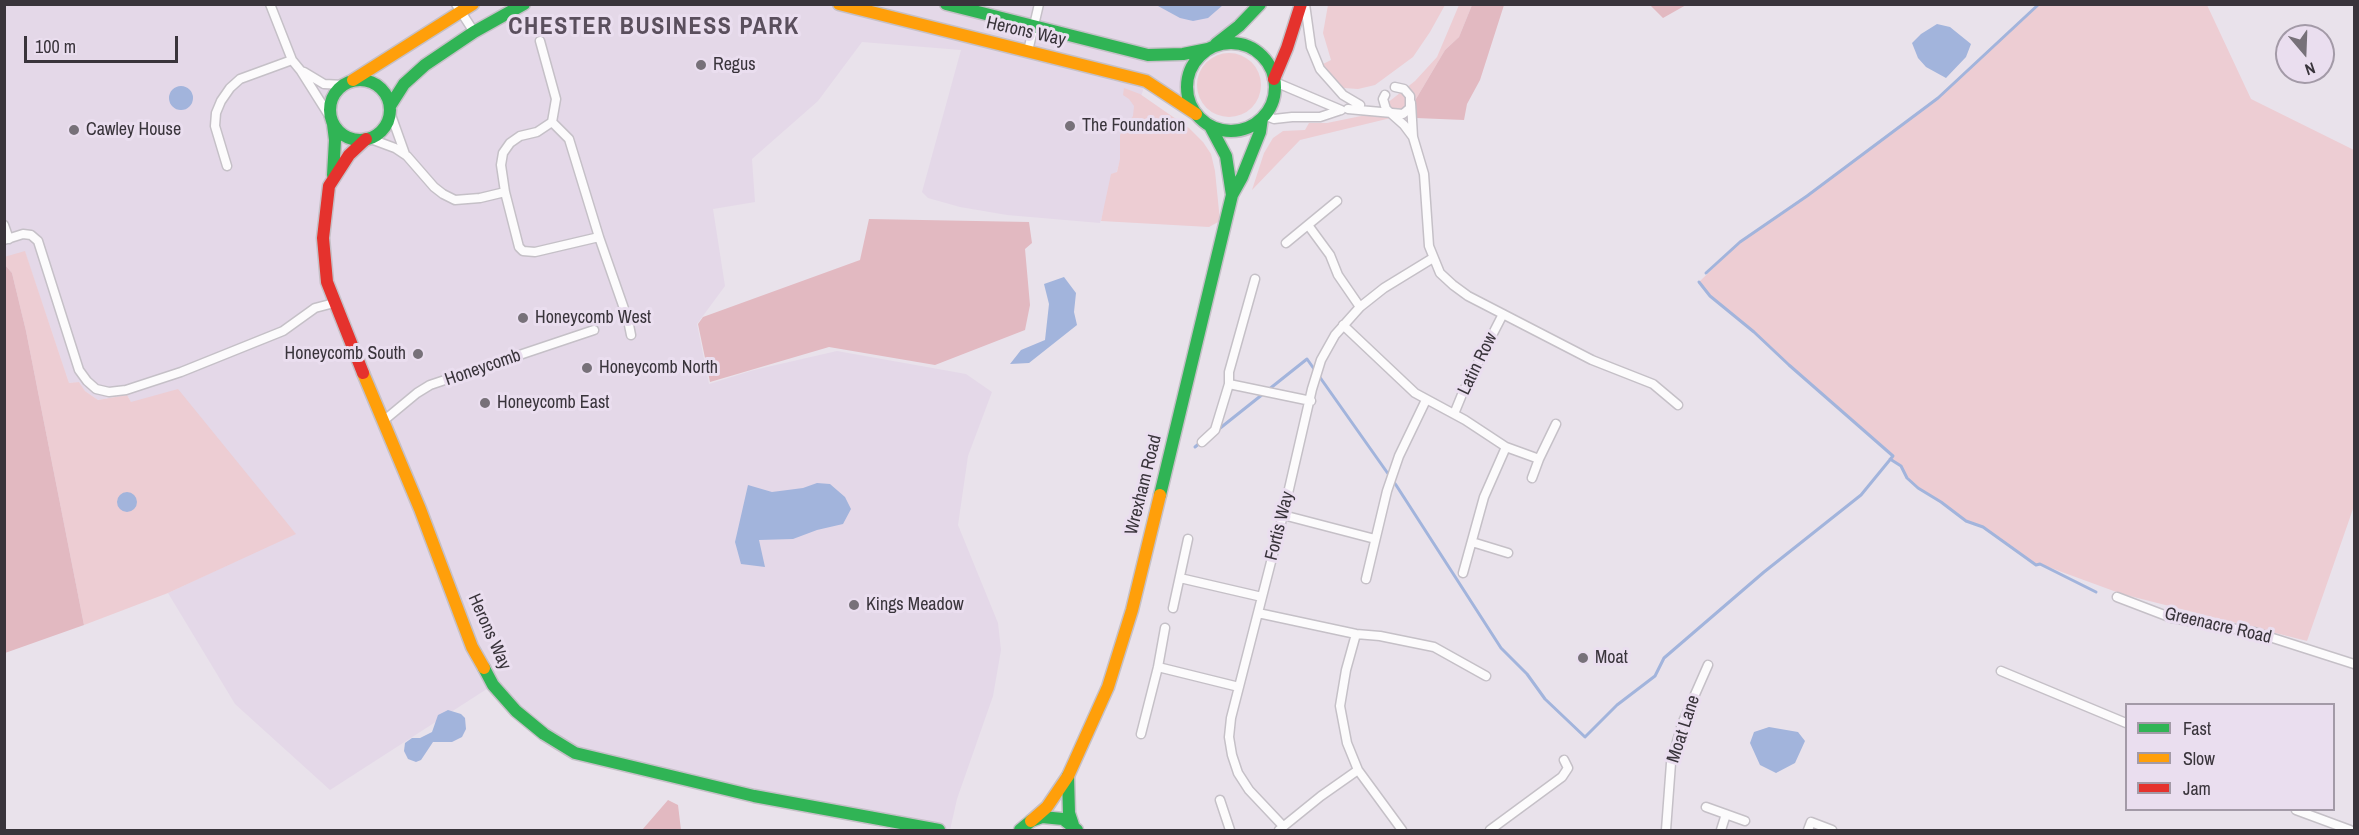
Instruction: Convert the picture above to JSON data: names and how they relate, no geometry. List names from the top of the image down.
{
  "streets": {
    "main road": ["Herons Way", "Wrexham Road"],
    "street": [
      "Latin Row",
      "Honeycomb",
      "Fortis Way",
      "Greenacre Road",
      "Moat Lane"
    ]
  },
  "crossings": [
    ["Herons Way", "Honeycomb"],
    ["Herons Way", "Wrexham Road"]
  ],
  "districts": ["CHESTER BUSINESS PARK"],
  "places": [
    "Regus",
    "The Foundation",
    "Cawley House",
    "Honeycomb West",
    "Honeycomb South",
    "Honeycomb North",
    "Honeycomb East",
    "Kings Meadow",
    "Moat"
  ],
  "legend": ["Fast", "Slow", "Jam"],
  "scale_bar": "100 m",
  "north": "bottom"
}
